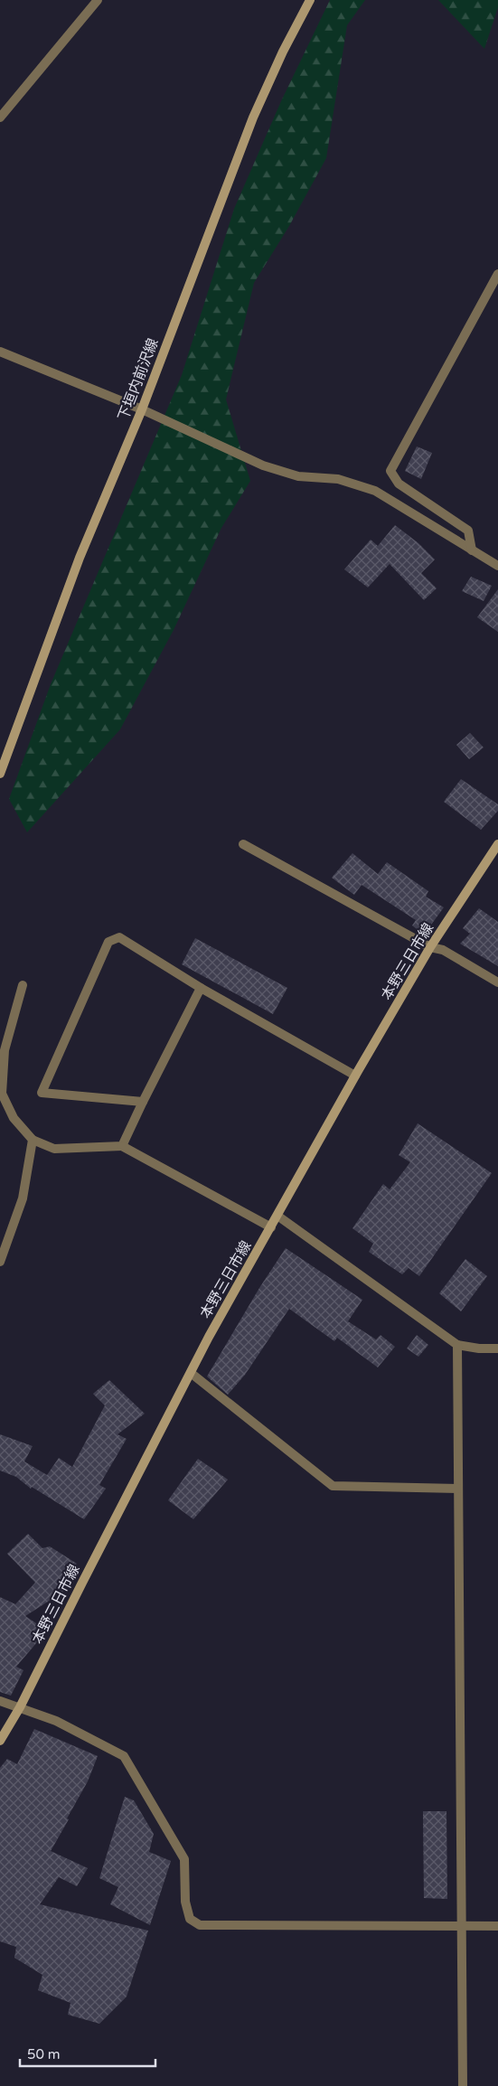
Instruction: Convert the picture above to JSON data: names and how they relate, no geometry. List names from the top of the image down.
{
  "streets": {
    "main road": ["下垣内前沢線", "本野三日市線"]
  },
  "scale_bar": "50 m"
}
